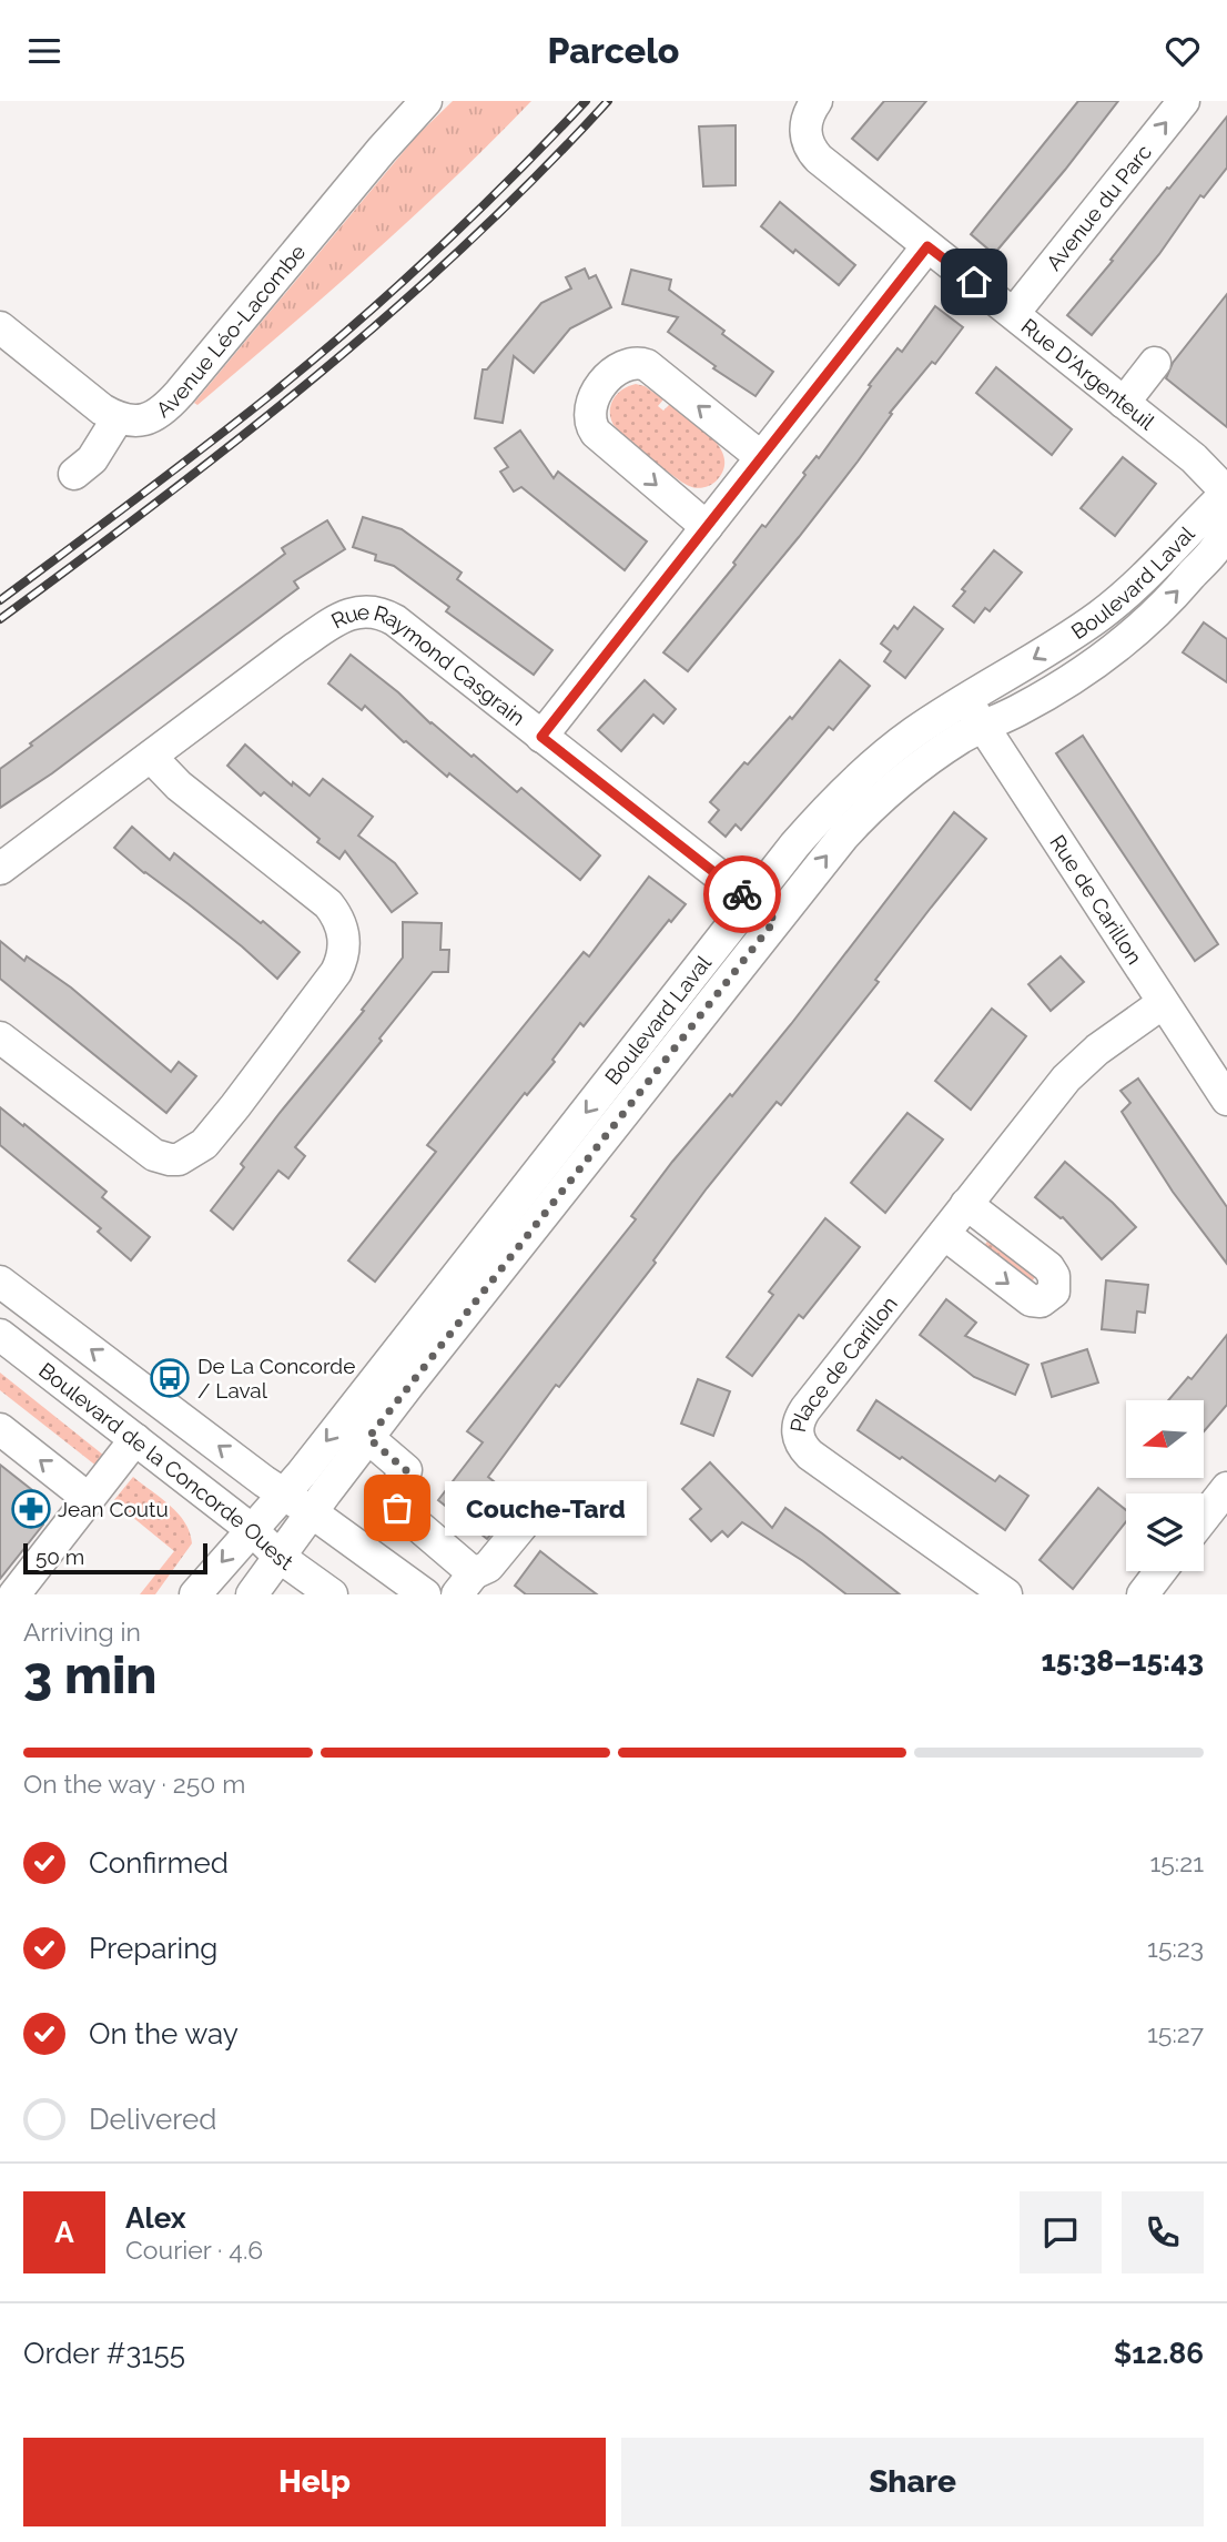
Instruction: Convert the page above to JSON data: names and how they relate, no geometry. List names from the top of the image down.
{
  "streets": {
    "street": [
      "Avenue du Parc",
      "Avenue Léo-Lacombe",
      "Rue D'Argenteuil",
      "Boulevard Laval",
      "Rue Raymond Casgrain",
      "Rue de Carillon",
      "Place de Carillon",
      "Boulevard de la Concorde Ouest"
    ]
  },
  "crossings": [
    ["Avenue du Parc", "Rue D'Argenteuil"],
    ["Rue D'Argenteuil", "Boulevard Laval"],
    ["Boulevard Laval", "Rue Raymond Casgrain"],
    ["Boulevard Laval", "Rue de Carillon"],
    ["Boulevard Laval", "Boulevard de la Concorde Ouest"],
    ["Rue de Carillon", "Place de Carillon"]
  ],
  "one_way": ["Avenue du Parc"],
  "places": {
    "bus stop": ["De La Concorde / Laval"],
    "other": ["Couche-Tard"],
    "pharmacy": ["Jean Coutu"]
  },
  "scale_bar": "50 m",
  "north": "left",
  "page": {
    "header": "Parcelo",
    "bubble": "Couche-Tard",
    "scale": "50 m",
    "heading": ["3 min", "Arriving in", "15:38–15:43"],
    "panel": [
      "Alex",
      "Courier · 4.6",
      "Order #3155",
      "$12.86"
    ],
    "bar": "On the way · 250 m",
    "list": [
      ["Confirmed", "15:21"],
      ["Preparing", "15:23"],
      ["On the way", "15:27"],
      "Delivered"
    ],
    "round": "A",
    "buttons": ["Help", "Share"]
  }
}
